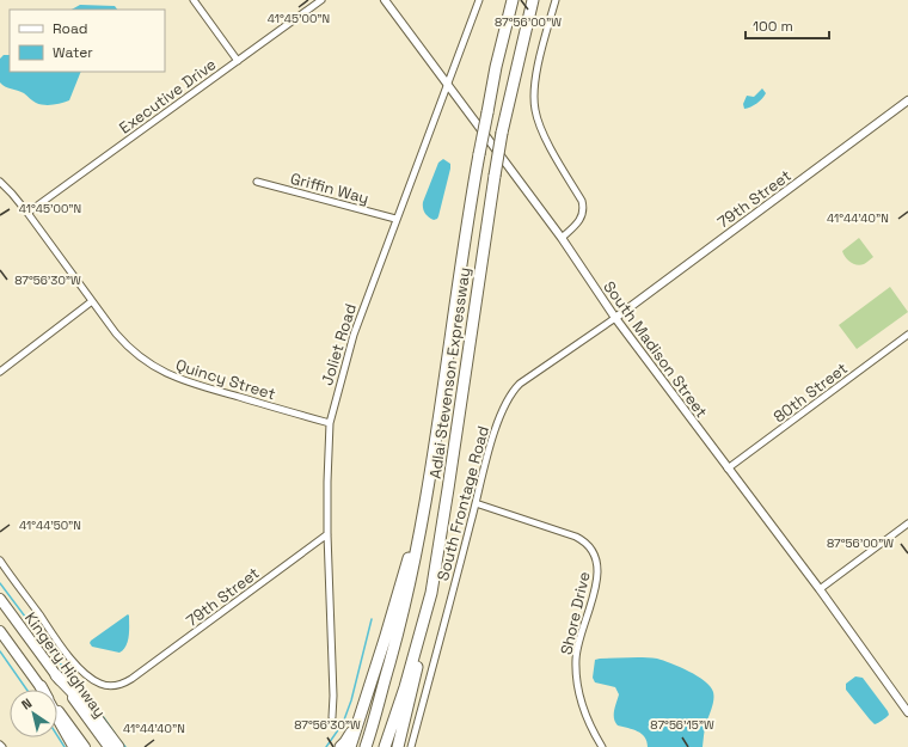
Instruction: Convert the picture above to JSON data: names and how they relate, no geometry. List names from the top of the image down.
{
  "streets": {
    "highway": ["Adlai Stevenson Expressway", "Kingery Highway"],
    "street": [
      "Executive Drive",
      "Griffin Way",
      "79th Street",
      "Joliet Road",
      "South Madison Street",
      "Quincy Street",
      "80th Street",
      "South Frontage Road",
      "Shore Drive"
    ]
  },
  "crossings": [
    ["Executive Drive", "Quincy Street"],
    ["Griffin Way", "Joliet Road"],
    ["79th Street", "Joliet Road"],
    ["79th Street", "South Madison Street"],
    ["79th Street", "South Frontage Road"],
    ["Joliet Road", "South Madison Street"],
    ["Joliet Road", "Quincy Street"],
    ["South Madison Street", "80th Street"],
    ["South Madison Street", "South Frontage Road"],
    ["South Frontage Road", "Shore Drive"]
  ],
  "legend": ["Road", "Water"],
  "scale_bar": "100 m",
  "north": "top left",
  "coordinates": [
    "41°45'00\"N",
    "87°56'00\"W",
    "41°44'40\"N",
    "87°56'30\"W",
    "41°44'50\"N",
    "87°56'15\"W"
  ]
}
